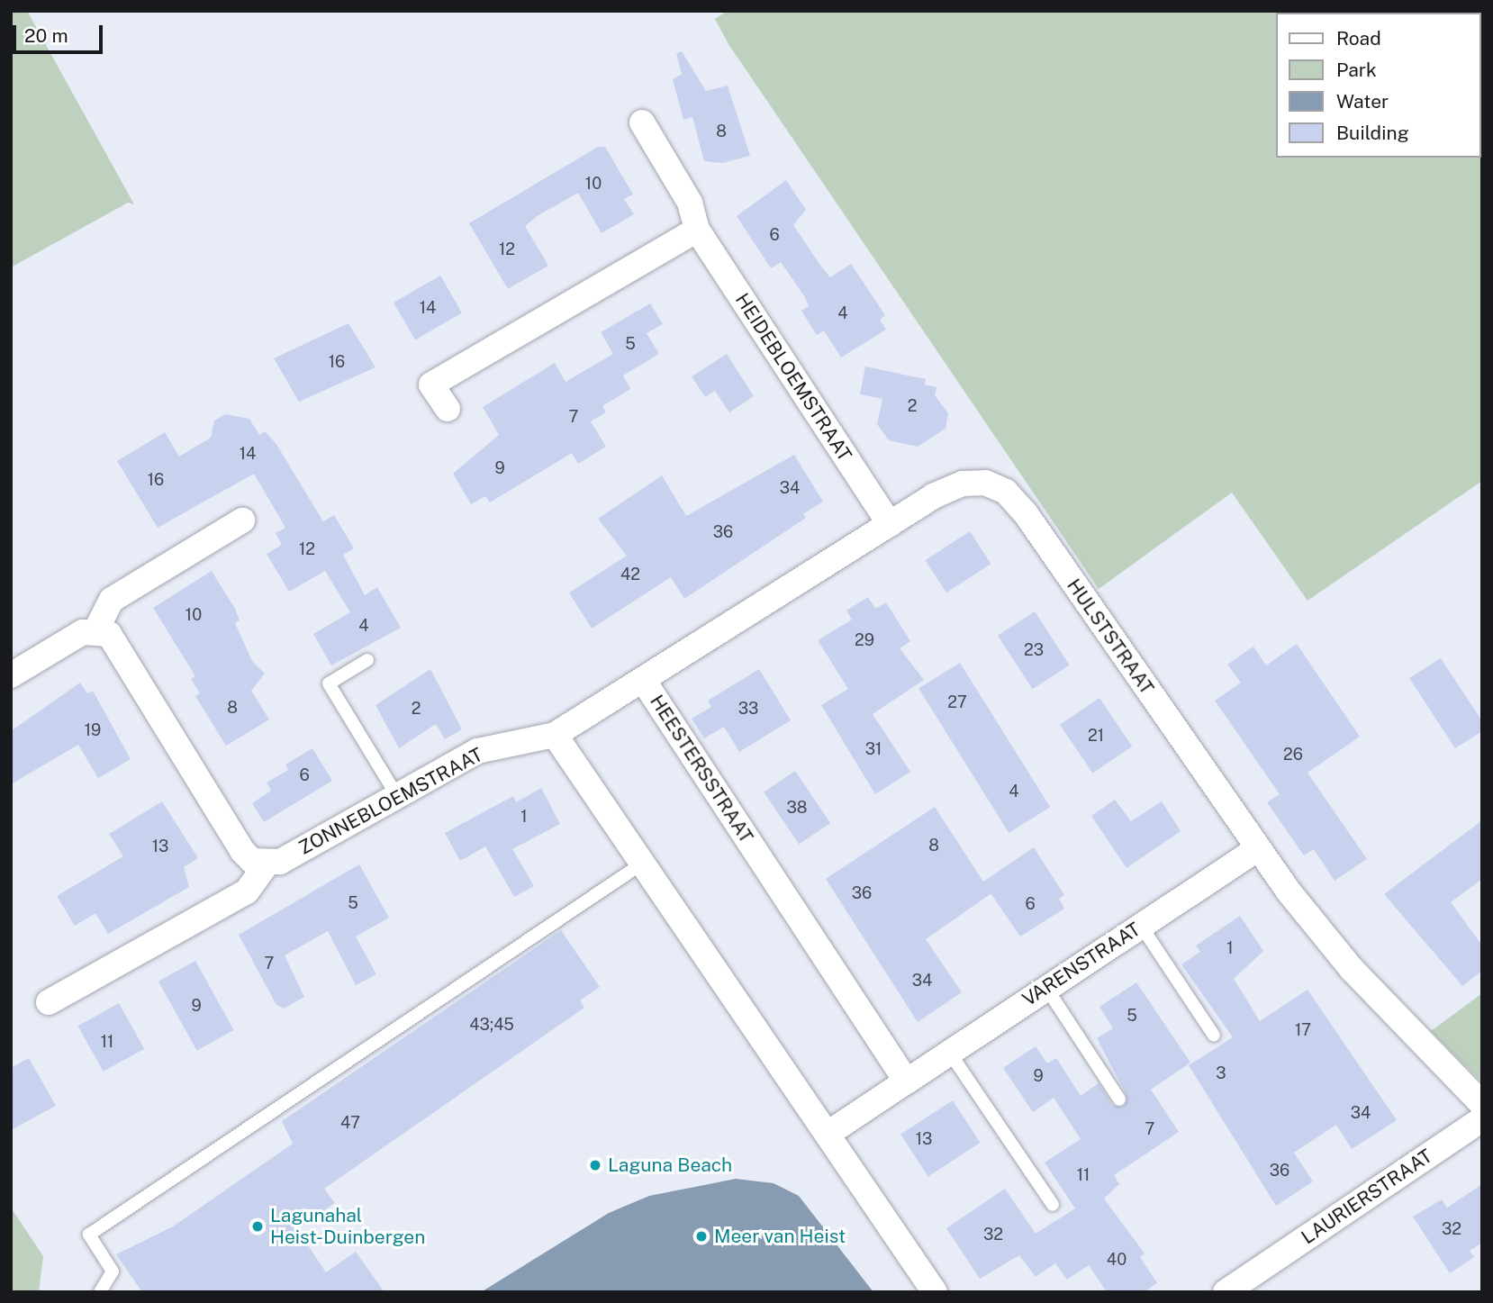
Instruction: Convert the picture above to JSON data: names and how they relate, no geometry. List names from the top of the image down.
{
  "streets": {
    "street": [
      "HEIDEBLOEMSTRAAT",
      "HULSTSTRAAT",
      "HEESTERSSTRAAT",
      "ZONNEBLOEMSTRAAT",
      "VARENSTRAAT",
      "LAURIERSTRAAT"
    ]
  },
  "crossings": [
    ["HEIDEBLOEMSTRAAT", "HULSTSTRAAT"],
    ["HULSTSTRAAT", "HEESTERSSTRAAT"],
    ["HULSTSTRAAT", "VARENSTRAAT"],
    ["HEESTERSSTRAAT", "ZONNEBLOEMSTRAAT"],
    ["HEESTERSSTRAAT", "VARENSTRAAT"]
  ],
  "places": ["Laguna Beach", "Lagunahal Heist-Duinbergen", "Meer van Heist"],
  "house_numbers": [
    "8",
    "10",
    "6",
    "12",
    "14",
    "4",
    "5",
    "16",
    "2",
    "7",
    "14",
    "9",
    "16",
    "34",
    "36",
    "12",
    "42",
    "10",
    "4",
    "29",
    "23",
    "27",
    "8",
    "2",
    "33",
    "19",
    "21",
    "31",
    "26",
    "6",
    "4",
    "38",
    "1",
    "8",
    "13",
    "36",
    "5",
    "6",
    "1",
    "7",
    "34",
    "9",
    "5",
    "43;45",
    "17",
    "11",
    "3",
    "9",
    "34",
    "47",
    "7",
    "13",
    "36",
    "11",
    "32",
    "32",
    "40"
  ],
  "legend": [
    "Road",
    "Park",
    "Water",
    "Building"
  ],
  "scale_bar": "20 m"
}
